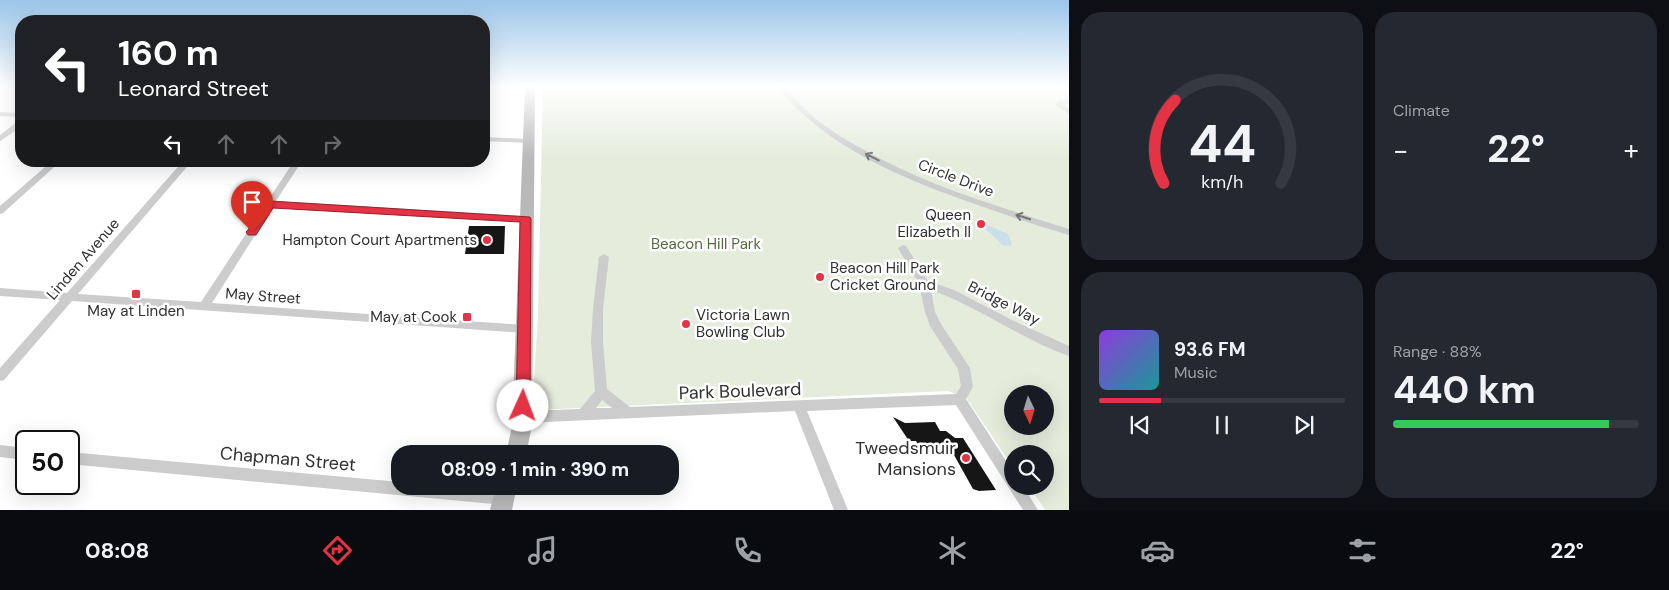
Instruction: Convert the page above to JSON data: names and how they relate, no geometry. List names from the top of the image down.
{
  "streets": {
    "street": [
      "Circle Drive",
      "Linden Avenue",
      "May Street",
      "Bridge Way",
      "Park Boulevard",
      "Chapman Street"
    ]
  },
  "crossings": [
    ["Linden Avenue", "May Street"]
  ],
  "one_way": ["Circle Drive"],
  "parks": ["Beacon Hill Park"],
  "places": {
    "other": [
      "Queen Elizabeth II",
      "Hampton Court Apartments",
      "Beacon Hill Park Cricket Ground",
      "Victoria Lawn Bowling Club",
      "Tweedsmuir Mansions"
    ],
    "transit": ["May at Linden", "May at Cook"]
  },
  "north": "bottom",
  "page": {
    "tile": [
      "Climate",
      ["Range · 88%", "440 km"]
    ],
    "turn": ["160 m", "Leonard Street"],
    "heat": ["−", "22°", "+"],
    "song": ["93.6 FM", "Music"],
    "limit": "50",
    "trip": "08:09 · 1 min · 390 m",
    "tabs": ["08:08", "22°"],
    "gauge": ["44", "km/h"]
  }
}
